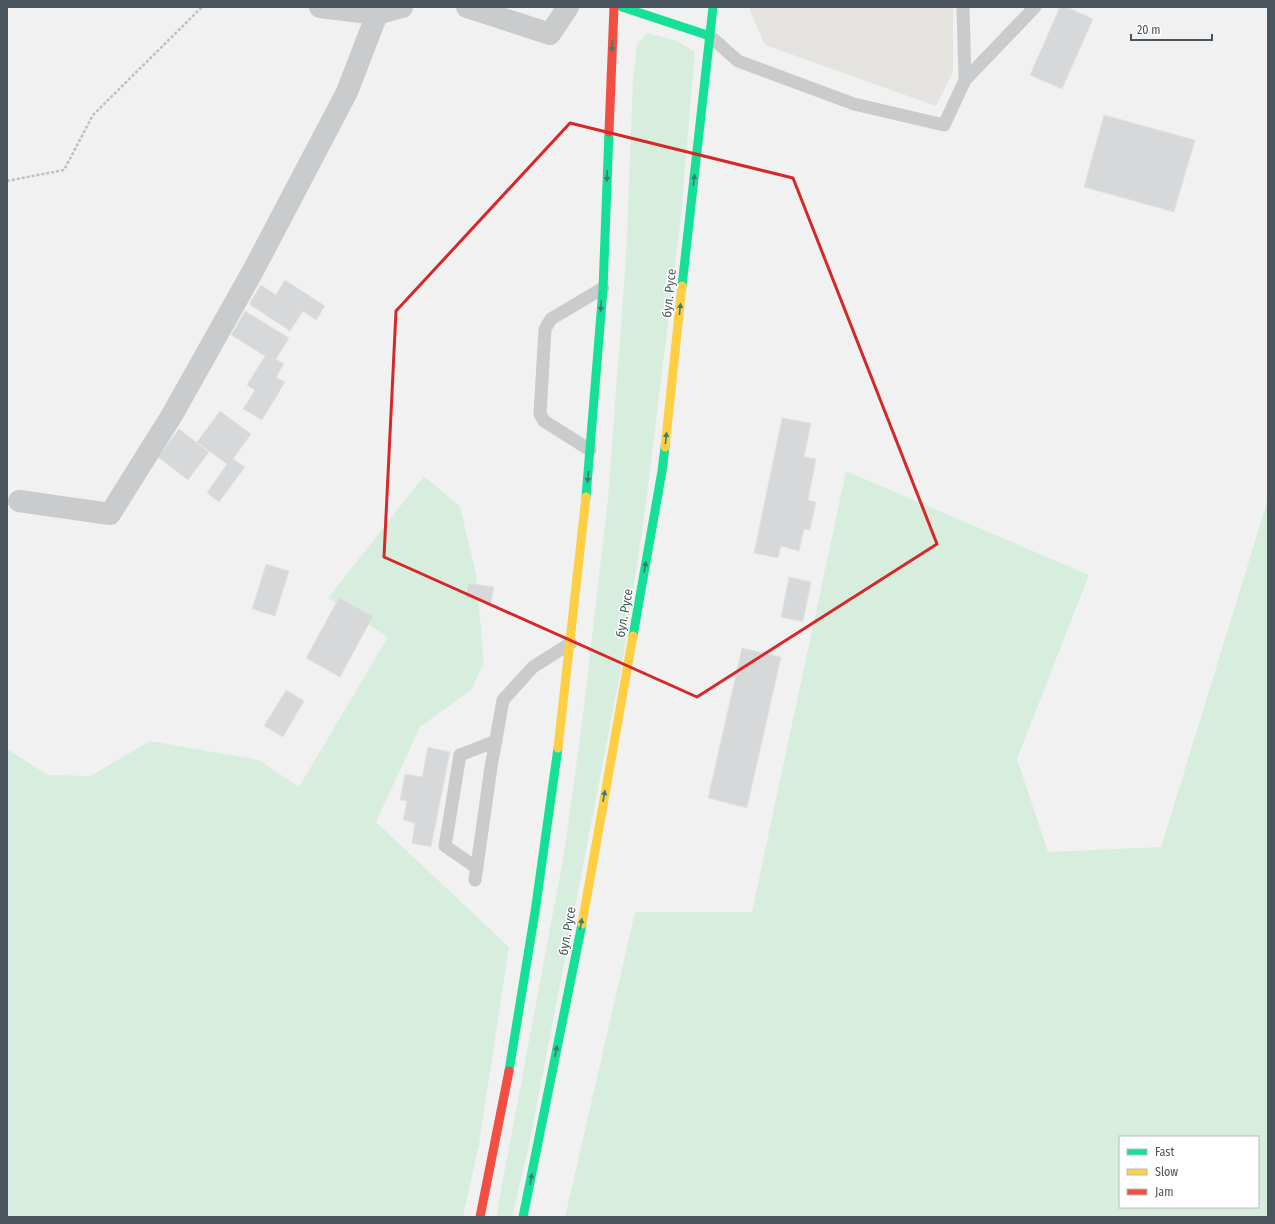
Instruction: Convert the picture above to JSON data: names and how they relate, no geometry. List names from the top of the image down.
{
  "streets": {
    "main road": ["бул. Русе"]
  },
  "legend": ["Fast", "Slow", "Jam"],
  "scale_bar": "20 m"
}
